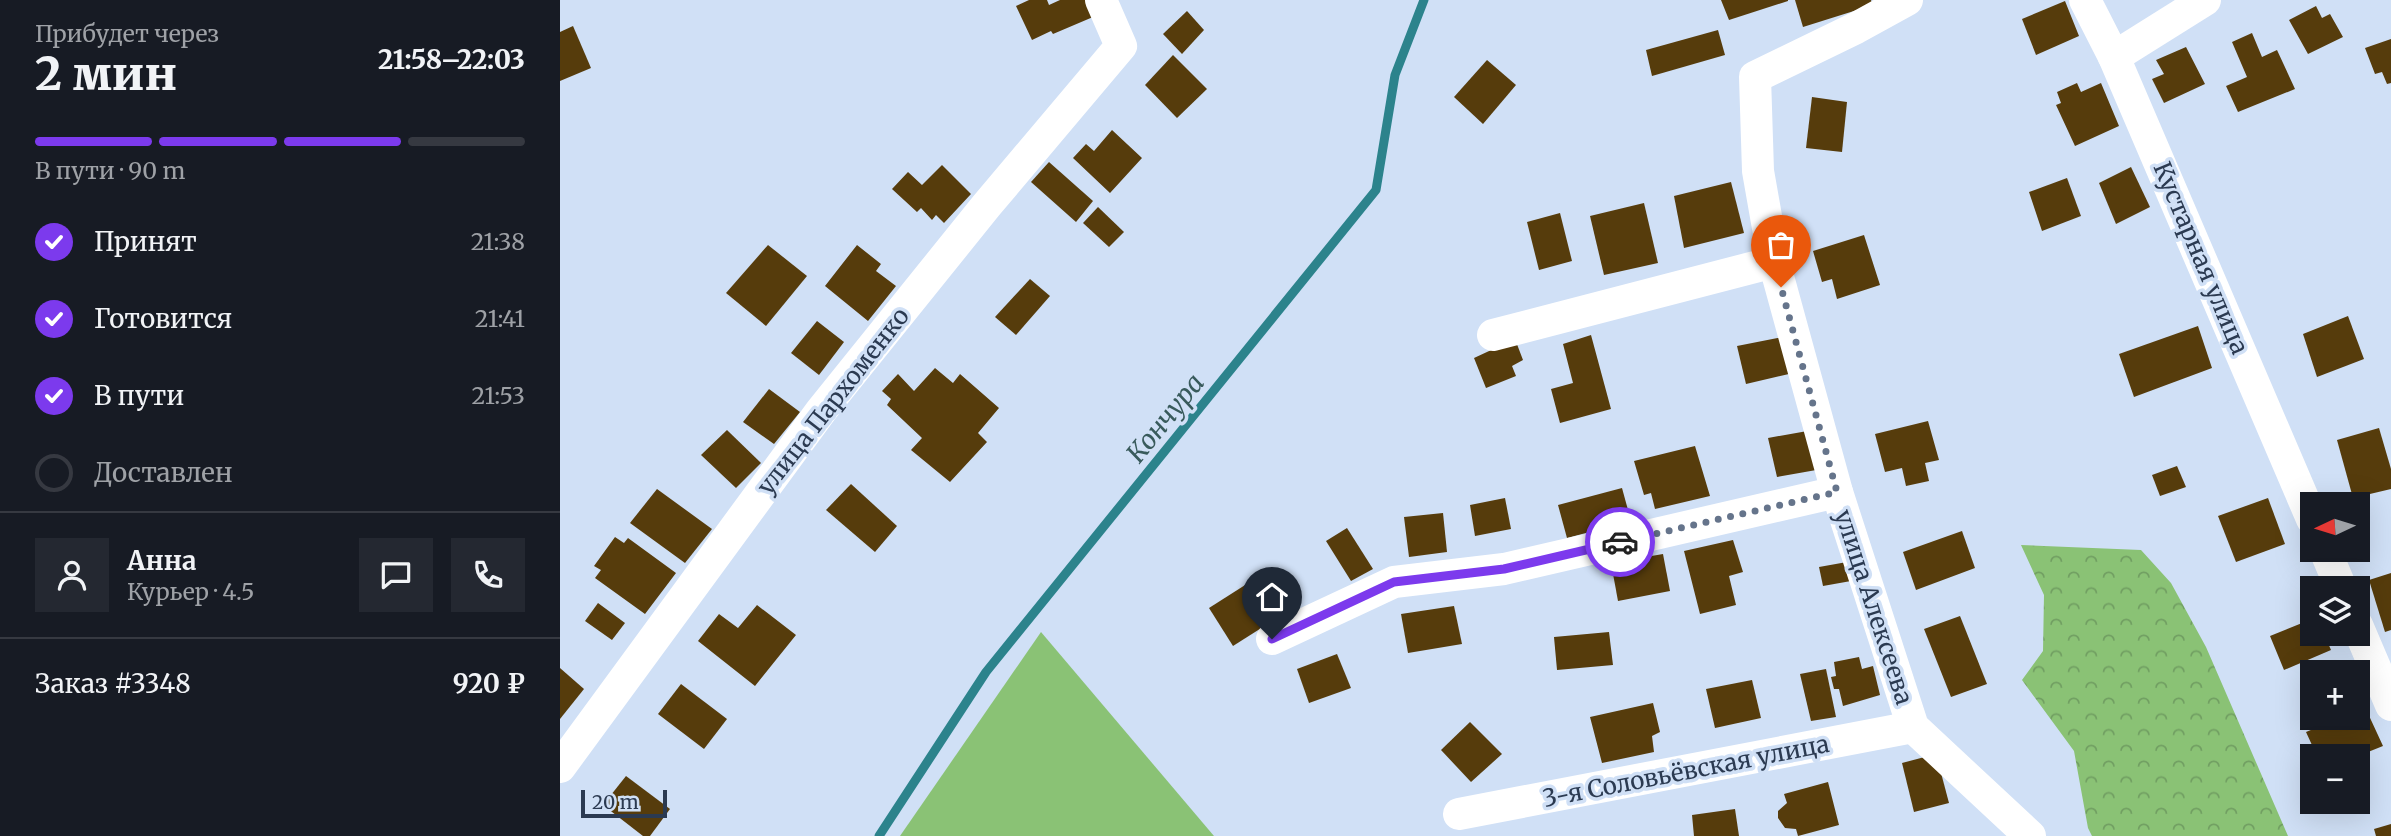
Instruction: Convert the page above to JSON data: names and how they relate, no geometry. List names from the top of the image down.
{
  "streets": {
    "street": [
      "Кустарная улица",
      "улица Пархоменко",
      "улица Алексеева",
      "3-я Соловьёвская улица"
    ]
  },
  "crossings": [
    ["улица Алексеева", "3-я Соловьёвская улица"]
  ],
  "water": ["Кончура"],
  "scale_bar": "20 m",
  "north": "left",
  "page": {
    "heading": ["2 мин", "Прибудет через", "21:58–22:03"],
    "panel": [
      "Анна",
      "Курьер · 4.5",
      "Заказ #3348",
      "920 ₽"
    ],
    "bar": "В пути · 90 m",
    "list": [
      ["Принят", "21:38"],
      ["Готовится", "21:41"],
      ["В пути", "21:53"],
      "Доставлен"
    ],
    "map_buttons": ["+", "−"],
    "scale": "20 m"
  }
}
